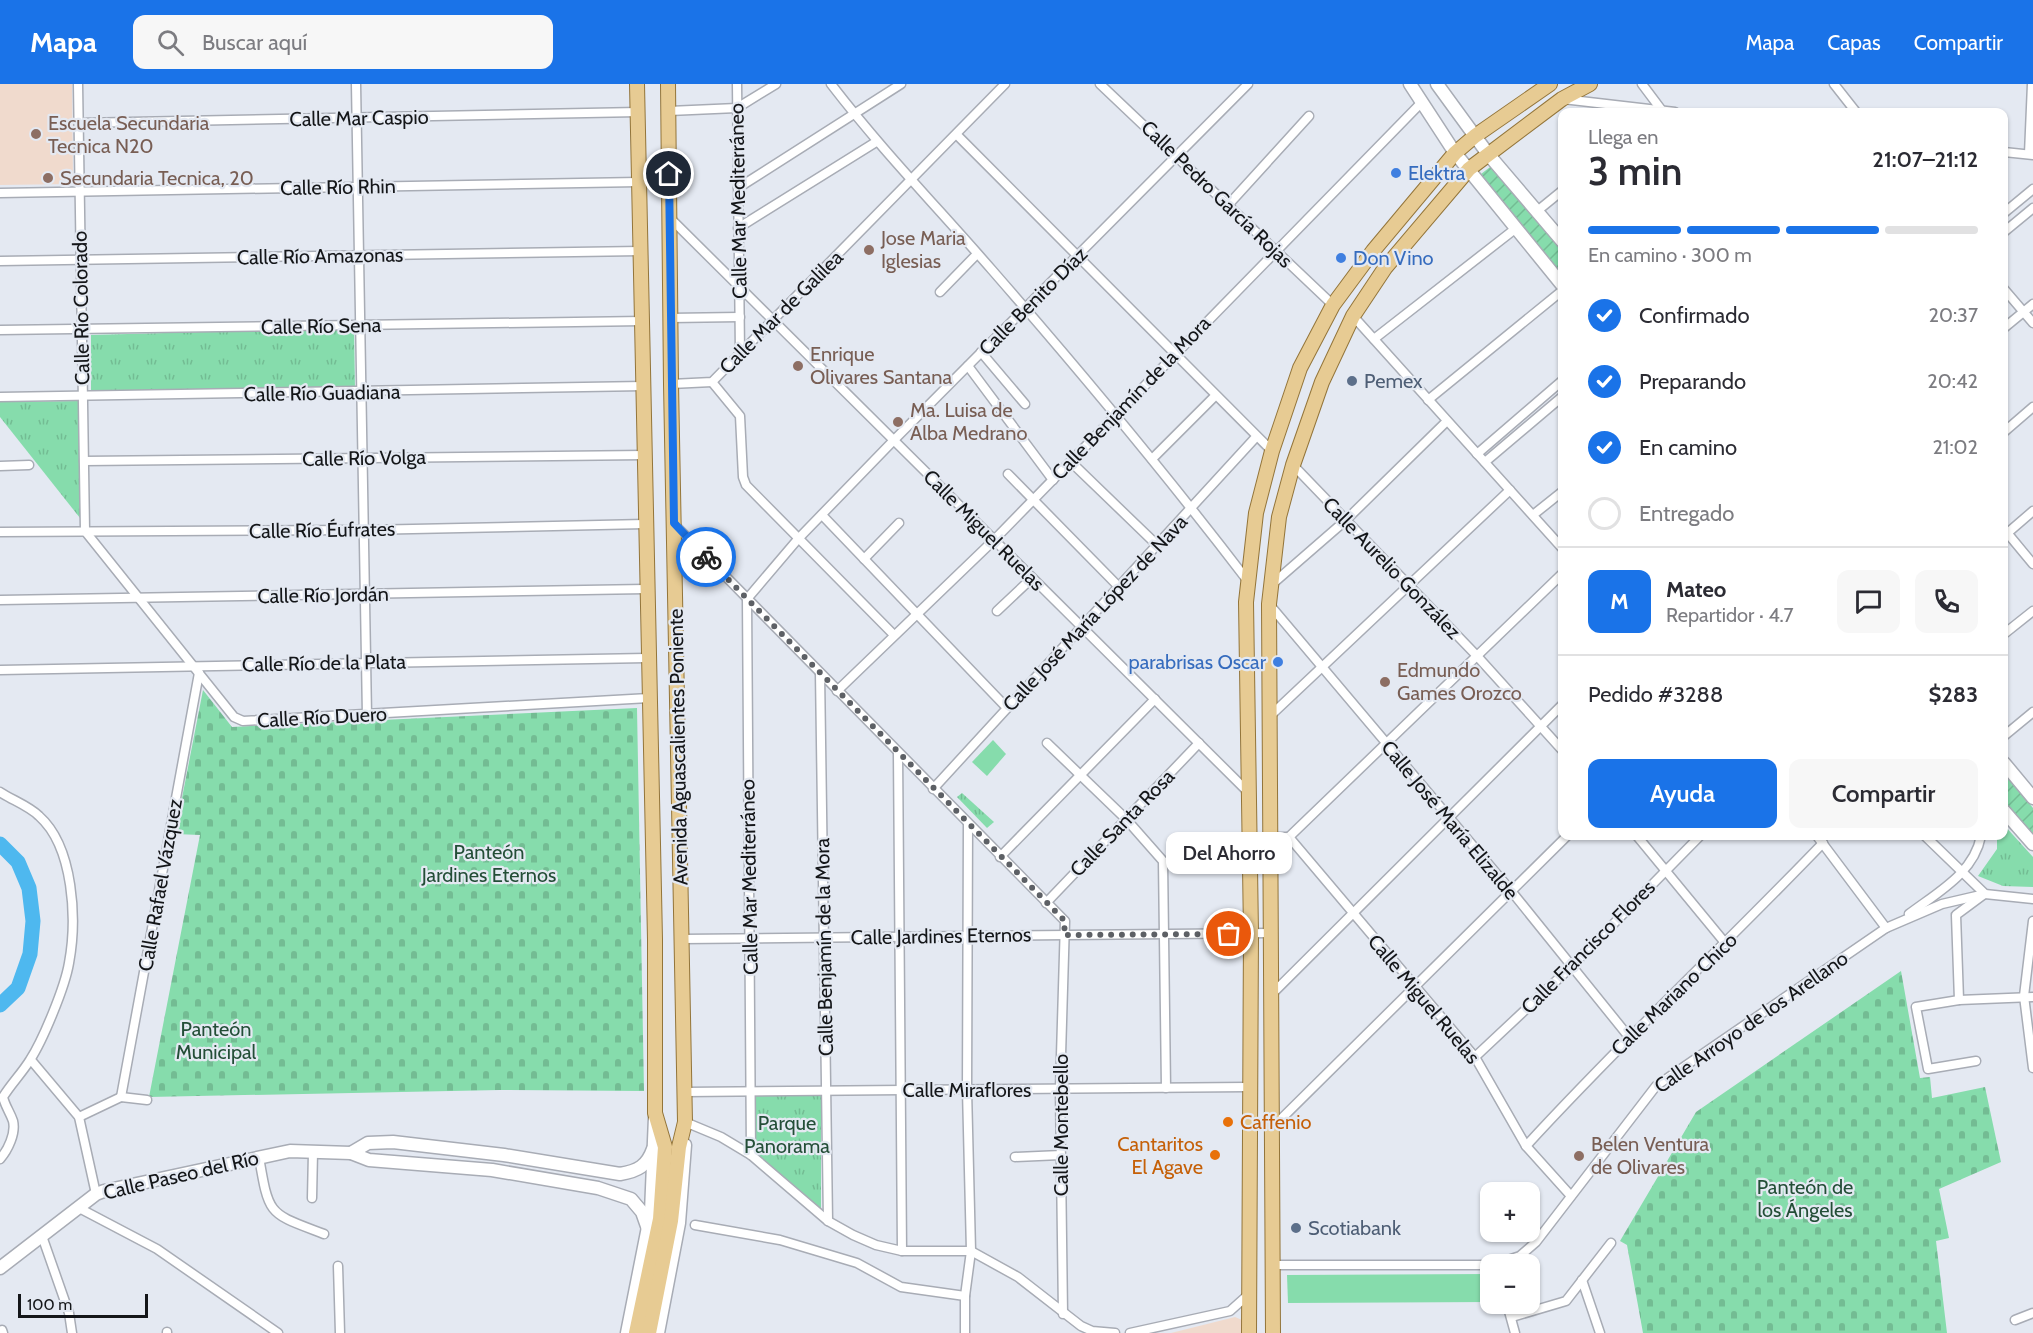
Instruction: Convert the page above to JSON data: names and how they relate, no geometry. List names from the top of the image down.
{
  "streets": {
    "main road": ["Avenida Aguascalientes Poniente"],
    "street": [
      "Calle Mar Caspio",
      "Calle Río Rhin",
      "Calle Pedro García Rojas",
      "Calle Mar Mediterráneo",
      "Calle Río Amazonas",
      "Calle Benito Díaz",
      "Calle Río Colorado",
      "Calle Mar de Galilea",
      "Calle Río Sena",
      "Calle Río Guadiana",
      "Calle Benjamín de la Mora",
      "Calle Río Volga",
      "Calle Río Éufrates",
      "Calle Miguel Ruelas",
      "Calle Aurelio González",
      "Calle Río Jordán",
      "Calle José María López de Nava",
      "Calle Río de la Plata",
      "Calle Río Duero",
      "Calle José María Elizalde",
      "Calle Santa Rosa",
      "Calle Rafael Vázquez",
      "Calle Jardines Eternos",
      "Calle Francisco Flores",
      "Calle Mariano Chico",
      "Calle Arroyo de los Arellano",
      "Calle Miraflores",
      "Calle Montebello",
      "Calle Paseo del Río"
    ]
  },
  "crossings": [
    ["Calle Mar Caspio", "Calle Río Colorado"],
    ["Calle Mar Caspio", "Avenida Aguascalientes Poniente"],
    ["Calle Río Rhin", "Calle Río Colorado"],
    ["Calle Río Rhin", "Avenida Aguascalientes Poniente"],
    ["Calle Pedro García Rojas", "Calle Benito Díaz"],
    ["Calle Pedro García Rojas", "Calle Benjamín de la Mora"],
    ["Calle Mar Mediterráneo", "Calle Benito Díaz"],
    ["Calle Mar Mediterráneo", "Calle Mar de Galilea"],
    ["Calle Mar Mediterráneo", "Calle Miguel Ruelas"],
    ["Calle Mar Mediterráneo", "Calle Jardines Eternos"],
    ["Calle Mar Mediterráneo", "Calle Miraflores"],
    ["Calle Río Amazonas", "Calle Río Colorado"],
    ["Calle Río Amazonas", "Avenida Aguascalientes Poniente"],
    ["Calle Benito Díaz", "Calle Miguel Ruelas"],
    ["Calle Río Colorado", "Calle Río Sena"],
    ["Calle Río Colorado", "Calle Río Guadiana"],
    ["Calle Río Colorado", "Calle Río Volga"],
    ["Calle Río Colorado", "Calle Río Éufrates"],
    ["Calle Río Colorado", "Calle Río Duero"],
    ["Calle Mar de Galilea", "Calle Miguel Ruelas"],
    ["Calle Mar de Galilea", "Avenida Aguascalientes Poniente"],
    ["Calle Río Sena", "Avenida Aguascalientes Poniente"],
    ["Calle Río Guadiana", "Avenida Aguascalientes Poniente"],
    ["Calle Benjamín de la Mora", "Calle Miguel Ruelas"],
    ["Calle Benjamín de la Mora", "Calle Jardines Eternos"],
    ["Calle Benjamín de la Mora", "Calle Miraflores"],
    ["Calle Río Volga", "Avenida Aguascalientes Poniente"],
    ["Calle Río Éufrates", "Calle Río Duero"],
    ["Calle Río Éufrates", "Avenida Aguascalientes Poniente"],
    ["Calle Miguel Ruelas", "Calle José María López de Nava"],
    ["Calle Miguel Ruelas", "Avenida Aguascalientes Poniente"],
    ["Calle Miguel Ruelas", "Calle Santa Rosa"],
    ["Calle Miguel Ruelas", "Calle Francisco Flores"],
    ["Calle Miguel Ruelas", "Calle Mariano Chico"],
    ["Calle Miguel Ruelas", "Calle Arroyo de los Arellano"],
    ["Calle Río Jordán", "Calle Río Duero"],
    ["Calle Río Jordán", "Avenida Aguascalientes Poniente"],
    ["Calle Río de la Plata", "Calle Río Duero"],
    ["Calle Río de la Plata", "Avenida Aguascalientes Poniente"],
    ["Calle Río Duero", "Avenida Aguascalientes Poniente"],
    ["Calle Río Duero", "Calle Rafael Vázquez"],
    ["Avenida Aguascalientes Poniente", "Calle Jardines Eternos"],
    ["Avenida Aguascalientes Poniente", "Calle Miraflores"],
    ["Avenida Aguascalientes Poniente", "Calle Paseo del Río"],
    ["Calle José María Elizalde", "Calle Francisco Flores"],
    ["Calle José María Elizalde", "Calle Mariano Chico"],
    ["Calle Jardines Eternos", "Calle Montebello"],
    ["Calle Miraflores", "Calle Montebello"]
  ],
  "parks": [
    "Panteón Jardines Eternos",
    "Panteón Municipal",
    "Parque Panorama",
    "Panteón de los Ángeles"
  ],
  "places": [
    "Escuela Secundaria Tecnica N20",
    "Elektra",
    "Secundaria Tecnica, 20",
    "Jose Maria Iglesias",
    "Don Vino",
    "Enrique Olivares Santana",
    "Pemex",
    "Ma. Luisa de Alba Medrano",
    "parabrisas Oscar",
    "Edmundo Games Orozco",
    "Del Ahorro",
    "Caffenio",
    "Cantaritos El Agave",
    "Belen Ventura de Olivares",
    "Scotiabank"
  ],
  "scale_bar": "100 m",
  "page": {
    "header": "Mapa",
    "search": "Buscar aquí",
    "nav": ["Mapa", "Capas", "Compartir"],
    "heading": ["3 min", "Llega en", "21:07–21:12"],
    "panel": [
      "Mateo",
      "Repartidor · 4.7",
      "Pedido #3288",
      "$283"
    ],
    "bar": "En camino · 300 m",
    "list": [
      ["Confirmado", "20:37"],
      ["Preparando", "20:42"],
      ["En camino", "21:02"],
      "Entregado"
    ],
    "round": "M",
    "buttons": ["Ayuda", "Compartir"],
    "bubble": "Del Ahorro",
    "map_buttons": ["+", "−"],
    "scale": "100 m"
  }
}
